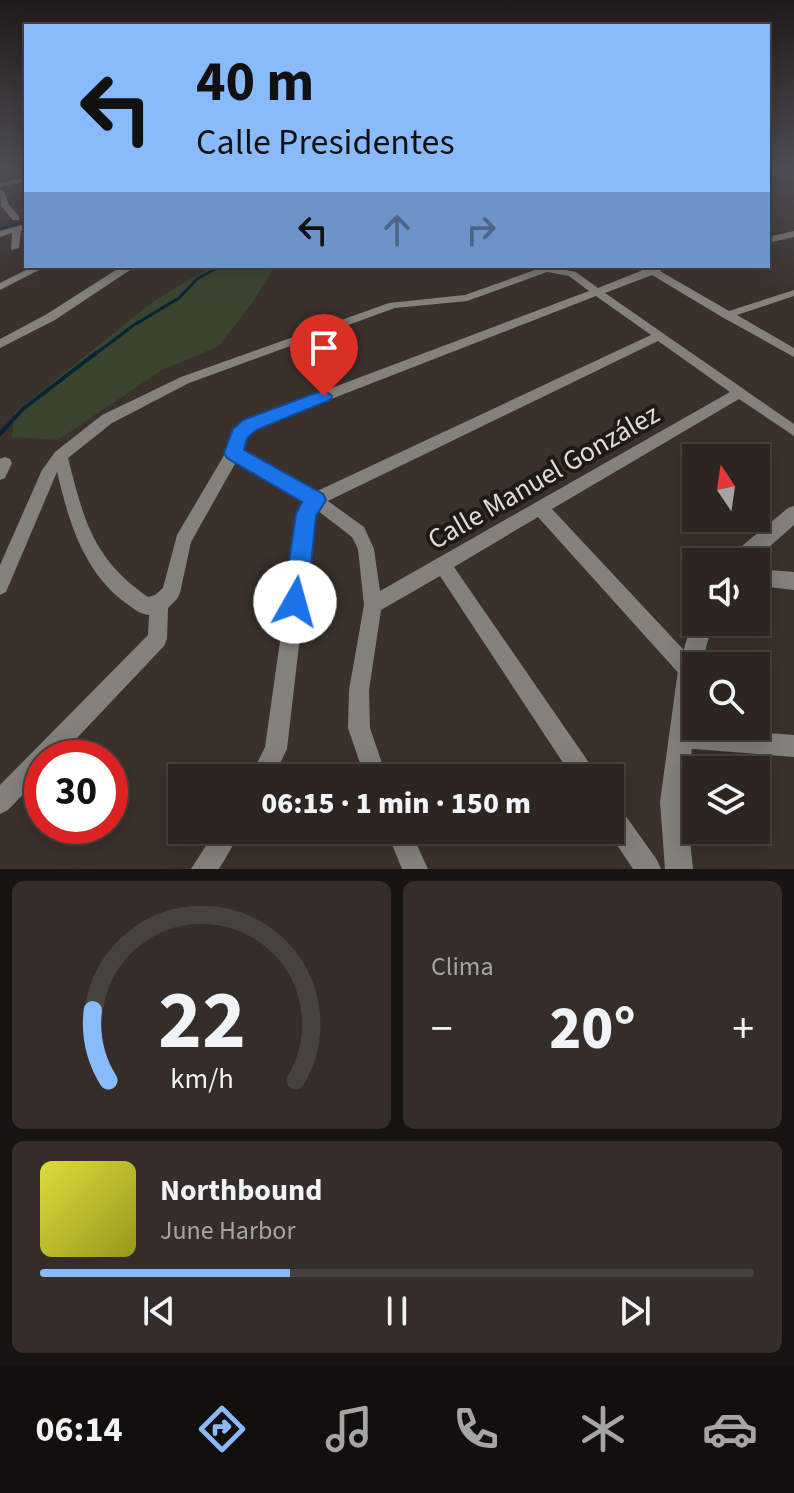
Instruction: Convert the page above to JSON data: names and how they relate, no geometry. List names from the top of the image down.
{
  "streets": {
    "street": ["Calle Manuel González"]
  },
  "north": "top",
  "page": {
    "turn": ["40 m", "Calle Presidentes"],
    "limit": "30",
    "trip": "06:15 · 1 min · 150 m",
    "tile": "Clima",
    "heat": ["−", "20°", "+"],
    "song": ["Northbound", "June Harbor"],
    "tabs": "06:14",
    "gauge": ["22", "km/h"]
  }
}
